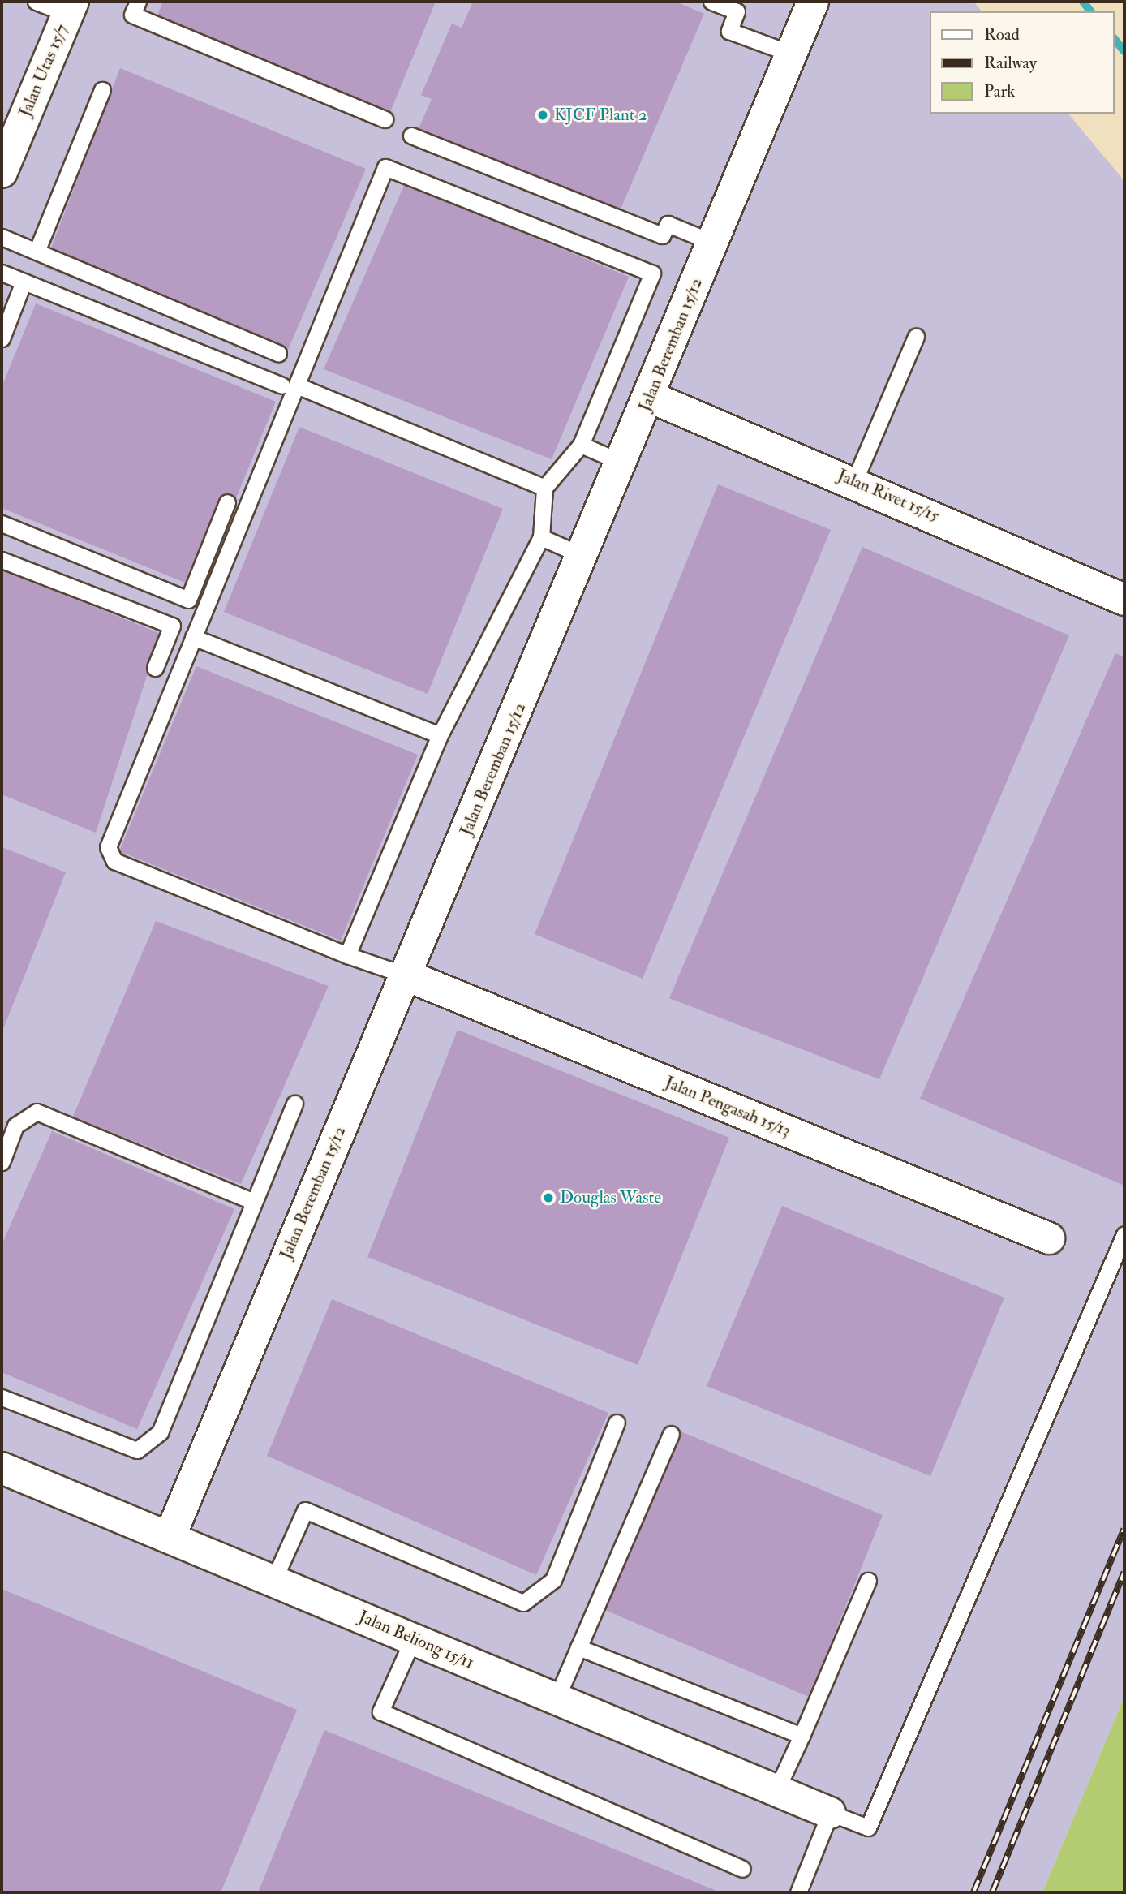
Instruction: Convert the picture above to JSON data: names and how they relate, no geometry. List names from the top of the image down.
{
  "streets": {
    "street": [
      "Jalan Utas 15/7",
      "Jalan Beremban 15/12",
      "Jalan Rivet 15/15",
      "Jalan Pengasah 15/13",
      "Jalan Beliong 15/11"
    ]
  },
  "crossings": [
    ["Jalan Beremban 15/12", "Jalan Rivet 15/15"],
    ["Jalan Beremban 15/12", "Jalan Pengasah 15/13"],
    ["Jalan Beremban 15/12", "Jalan Beliong 15/11"]
  ],
  "places": ["KJCF Plant 2", "Douglas Waste"],
  "legend": ["Road", "Railway", "Park"]
}
